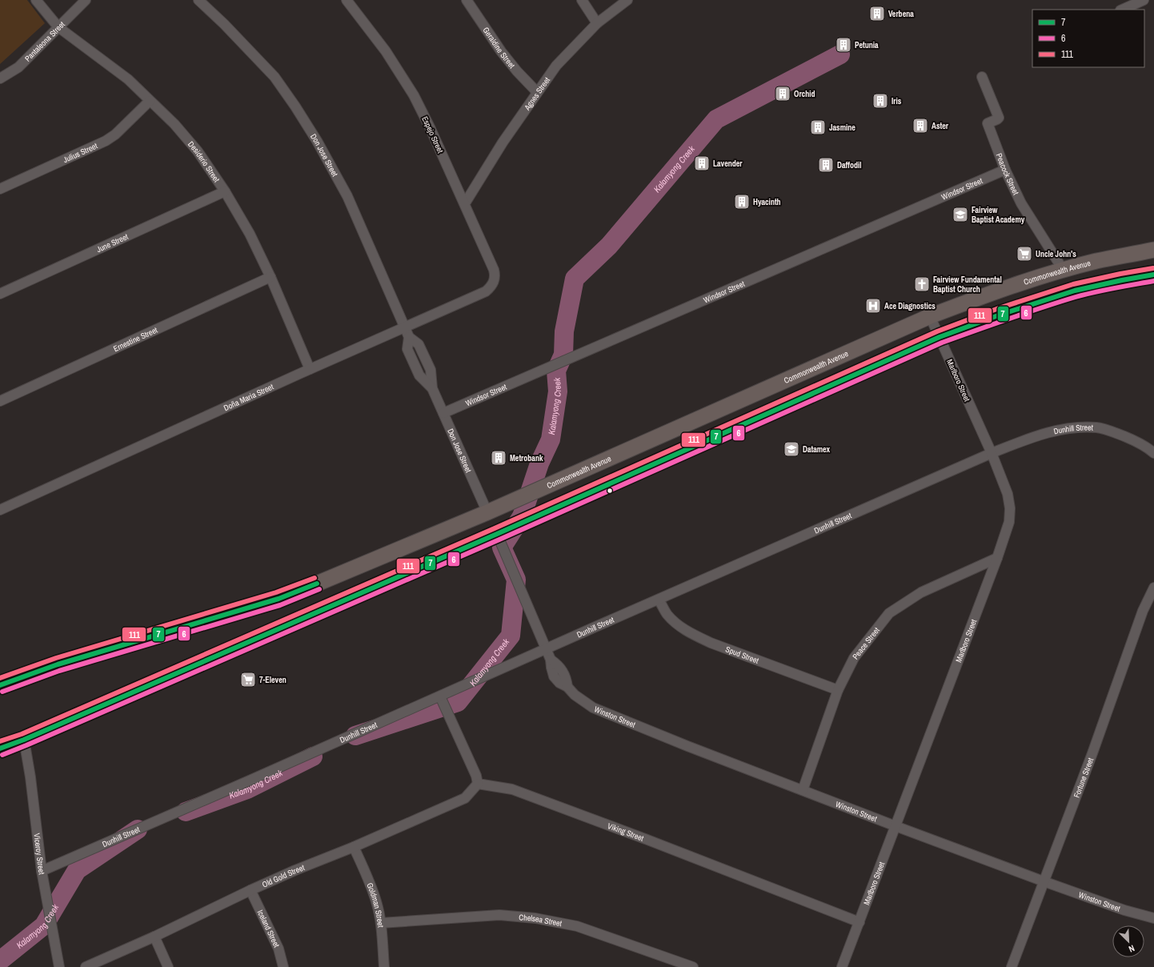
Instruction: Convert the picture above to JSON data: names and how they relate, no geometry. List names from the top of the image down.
{
  "streets": {
    "main road": ["Commonwealth Avenue"],
    "street": [
      "Pantaleona Street",
      "Geraldine Street",
      "Agnes Street",
      "Espejo Street",
      "Julius Street",
      "Don Jose Street",
      "Desiderio Street",
      "Peacock Street",
      "Windsor Street",
      "June Street",
      "Ernestine Street",
      "Marlboro Street",
      "Doña Maria Street",
      "Dunhill Street",
      "Peace Street",
      "Spud Street",
      "Winston Street",
      "Fortune Street",
      "Viking Street",
      "Viceroy Street",
      "Old Gold Street",
      "Goldman Street",
      "Chelsea Street",
      "Iceland Street"
    ]
  },
  "crossings": [
    ["Pantaleona Street", "Desiderio Street"],
    ["Geraldine Street", "Agnes Street"],
    ["Agnes Street", "Espejo Street"],
    ["Espejo Street", "Doña Maria Street"],
    ["Julius Street", "Desiderio Street"],
    ["Don Jose Street", "Windsor Street"],
    ["Don Jose Street", "Commonwealth Avenue"],
    ["Don Jose Street", "Doña Maria Street"],
    ["Desiderio Street", "June Street"],
    ["Desiderio Street", "Ernestine Street"],
    ["Desiderio Street", "Doña Maria Street"],
    ["Peacock Street", "Windsor Street"],
    ["Peacock Street", "Commonwealth Avenue"],
    ["Commonwealth Avenue", "Marlboro Street"],
    ["Marlboro Street", "Dunhill Street"],
    ["Marlboro Street", "Peace Street"],
    ["Marlboro Street", "Winston Street"],
    ["Marlboro Street", "Viking Street"],
    ["Dunhill Street", "Spud Street"],
    ["Dunhill Street", "Winston Street"],
    ["Dunhill Street", "Viceroy Street"],
    ["Peace Street", "Spud Street"],
    ["Peace Street", "Winston Street"],
    ["Winston Street", "Fortune Street"],
    ["Viking Street", "Old Gold Street"],
    ["Old Gold Street", "Goldman Street"],
    ["Old Gold Street", "Iceland Street"],
    ["Goldman Street", "Chelsea Street"]
  ],
  "water": ["Kalamyong Creek"],
  "places": {
    "building": [
      "Verbena",
      "Petunia",
      "Orchid",
      "Iris",
      "Aster",
      "Jasmine",
      "Lavender",
      "Daffodil",
      "Hyacinth",
      "Metrobank"
    ],
    "school or university": ["Fairview Baptist Academy", "Datamex"],
    "supermarket": ["Uncle John's", "7-Eleven"],
    "church": ["Fairview Fundamental Baptist Church"],
    "hospital": ["Ace Diagnostics"]
  },
  "lines": ["transit line 111", "transit line 7", "transit line 6"],
  "legend": ["7", "6", "111"],
  "north": "bottom right"
}
